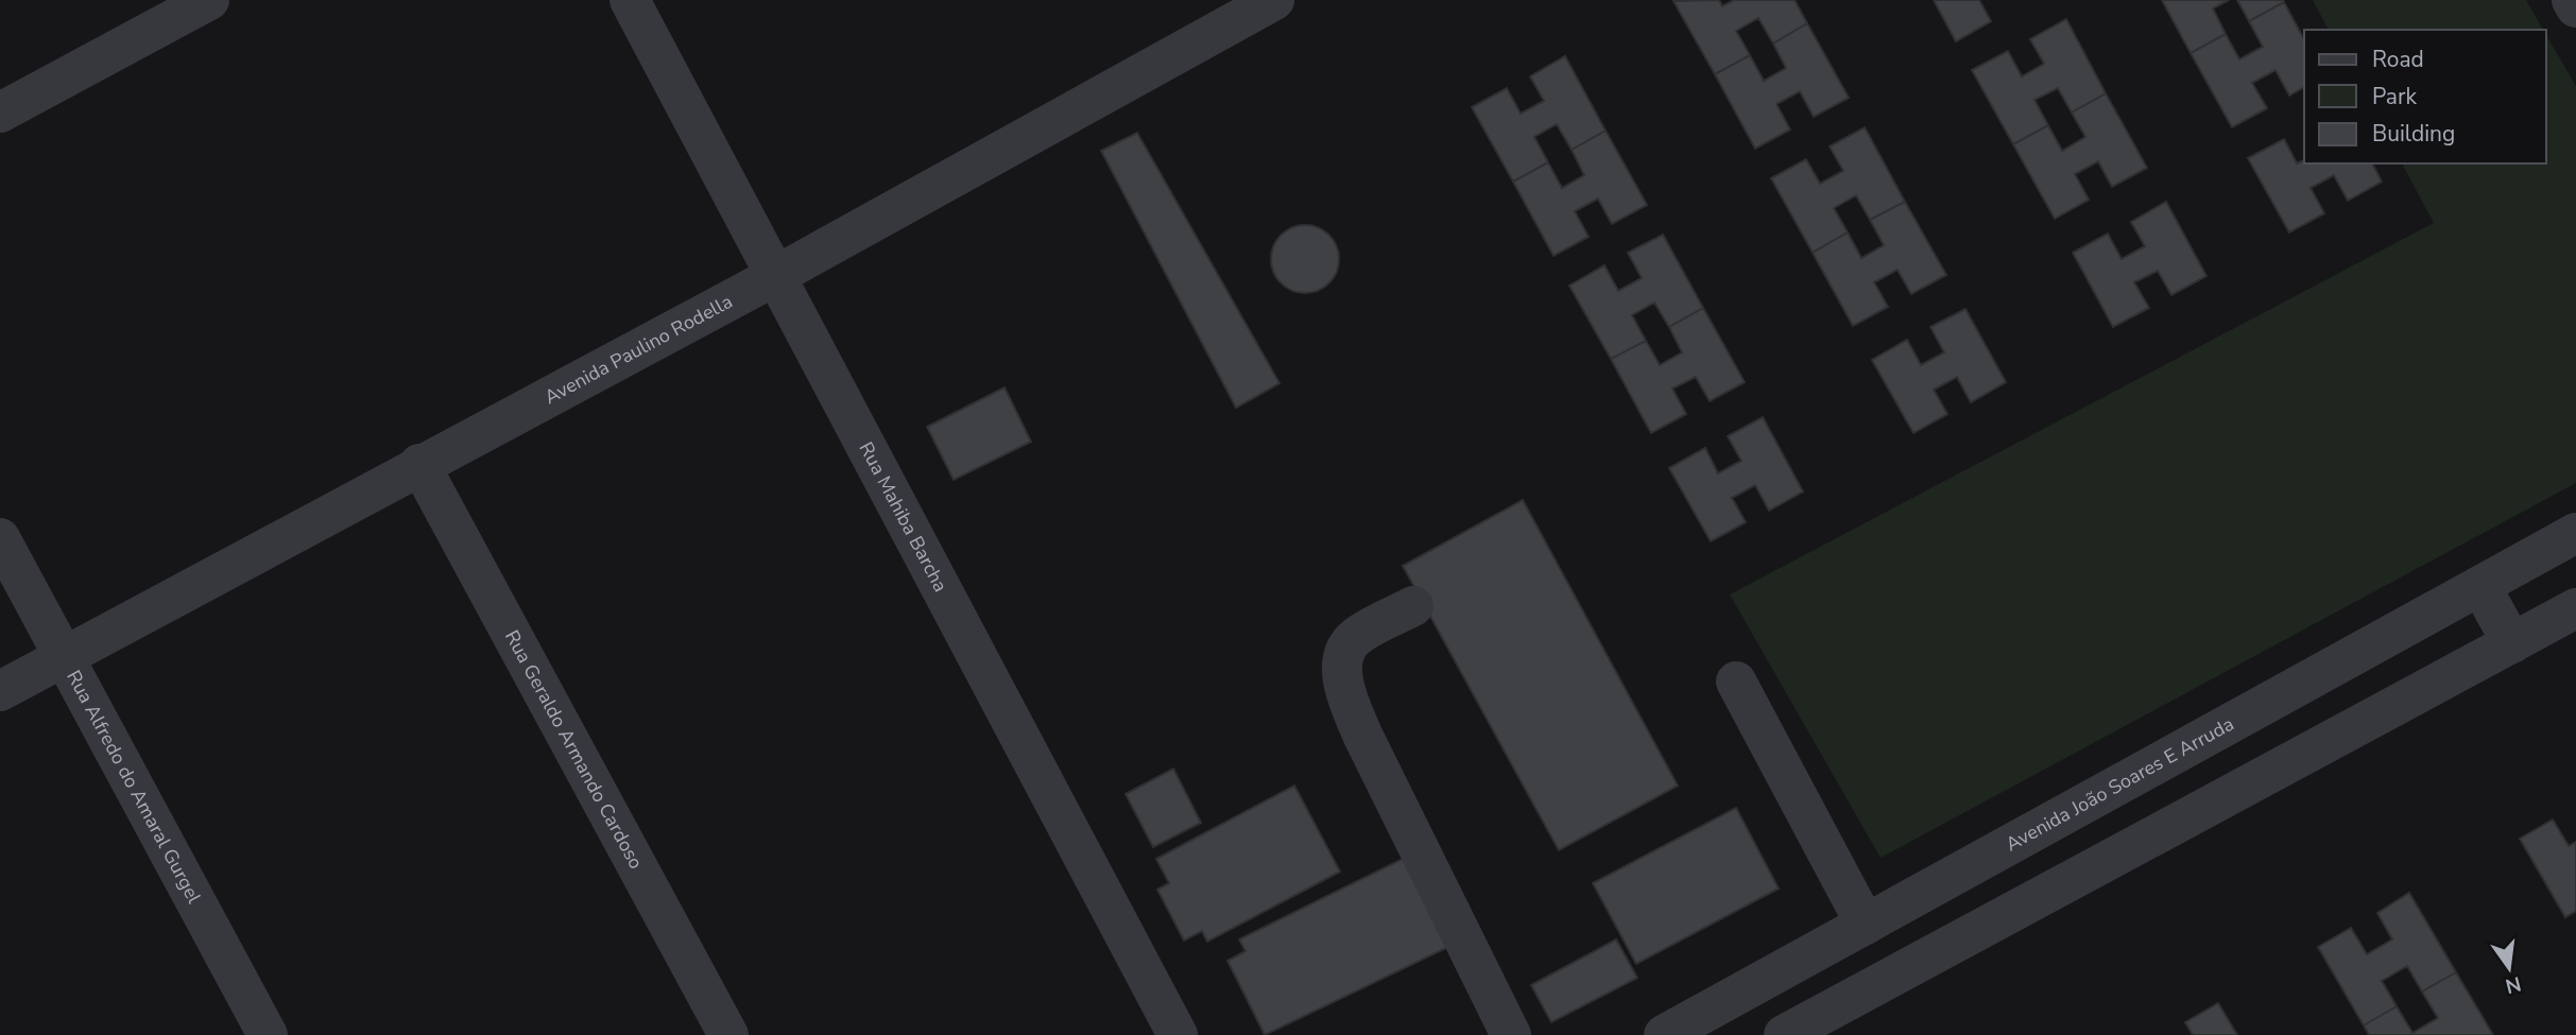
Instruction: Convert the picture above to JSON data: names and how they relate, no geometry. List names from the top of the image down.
{
  "streets": {
    "street": [
      "Avenida Paulino Rodella",
      "Rua Mahiba Barcha",
      "Rua Geraldo Armando Cardoso",
      "Avenida João Soares E Arruda",
      "Rua Alfredo do Amaral Gurgel"
    ]
  },
  "crossings": [
    ["Avenida Paulino Rodella", "Rua Mahiba Barcha"],
    ["Avenida Paulino Rodella", "Rua Geraldo Armando Cardoso"],
    ["Avenida Paulino Rodella", "Rua Alfredo do Amaral Gurgel"]
  ],
  "legend": ["Road", "Park", "Building"],
  "north": "bottom"
}
